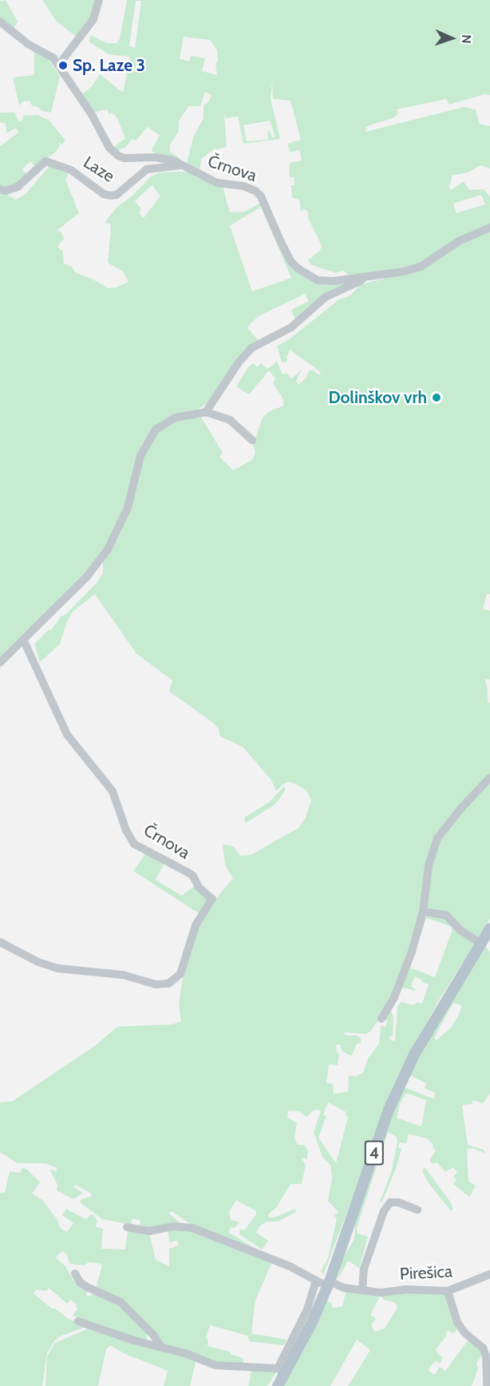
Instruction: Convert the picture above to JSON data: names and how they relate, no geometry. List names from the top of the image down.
{
  "streets": {
    "main road": ["4"],
    "street": ["Črnova", "Laze", "Pirešica"]
  },
  "crossings": [
    ["Črnova", "Laze"],
    ["4", "Pirešica"]
  ],
  "places": ["Sp. Laze 3", "Dolinškov vrh"],
  "north": "right"
}
